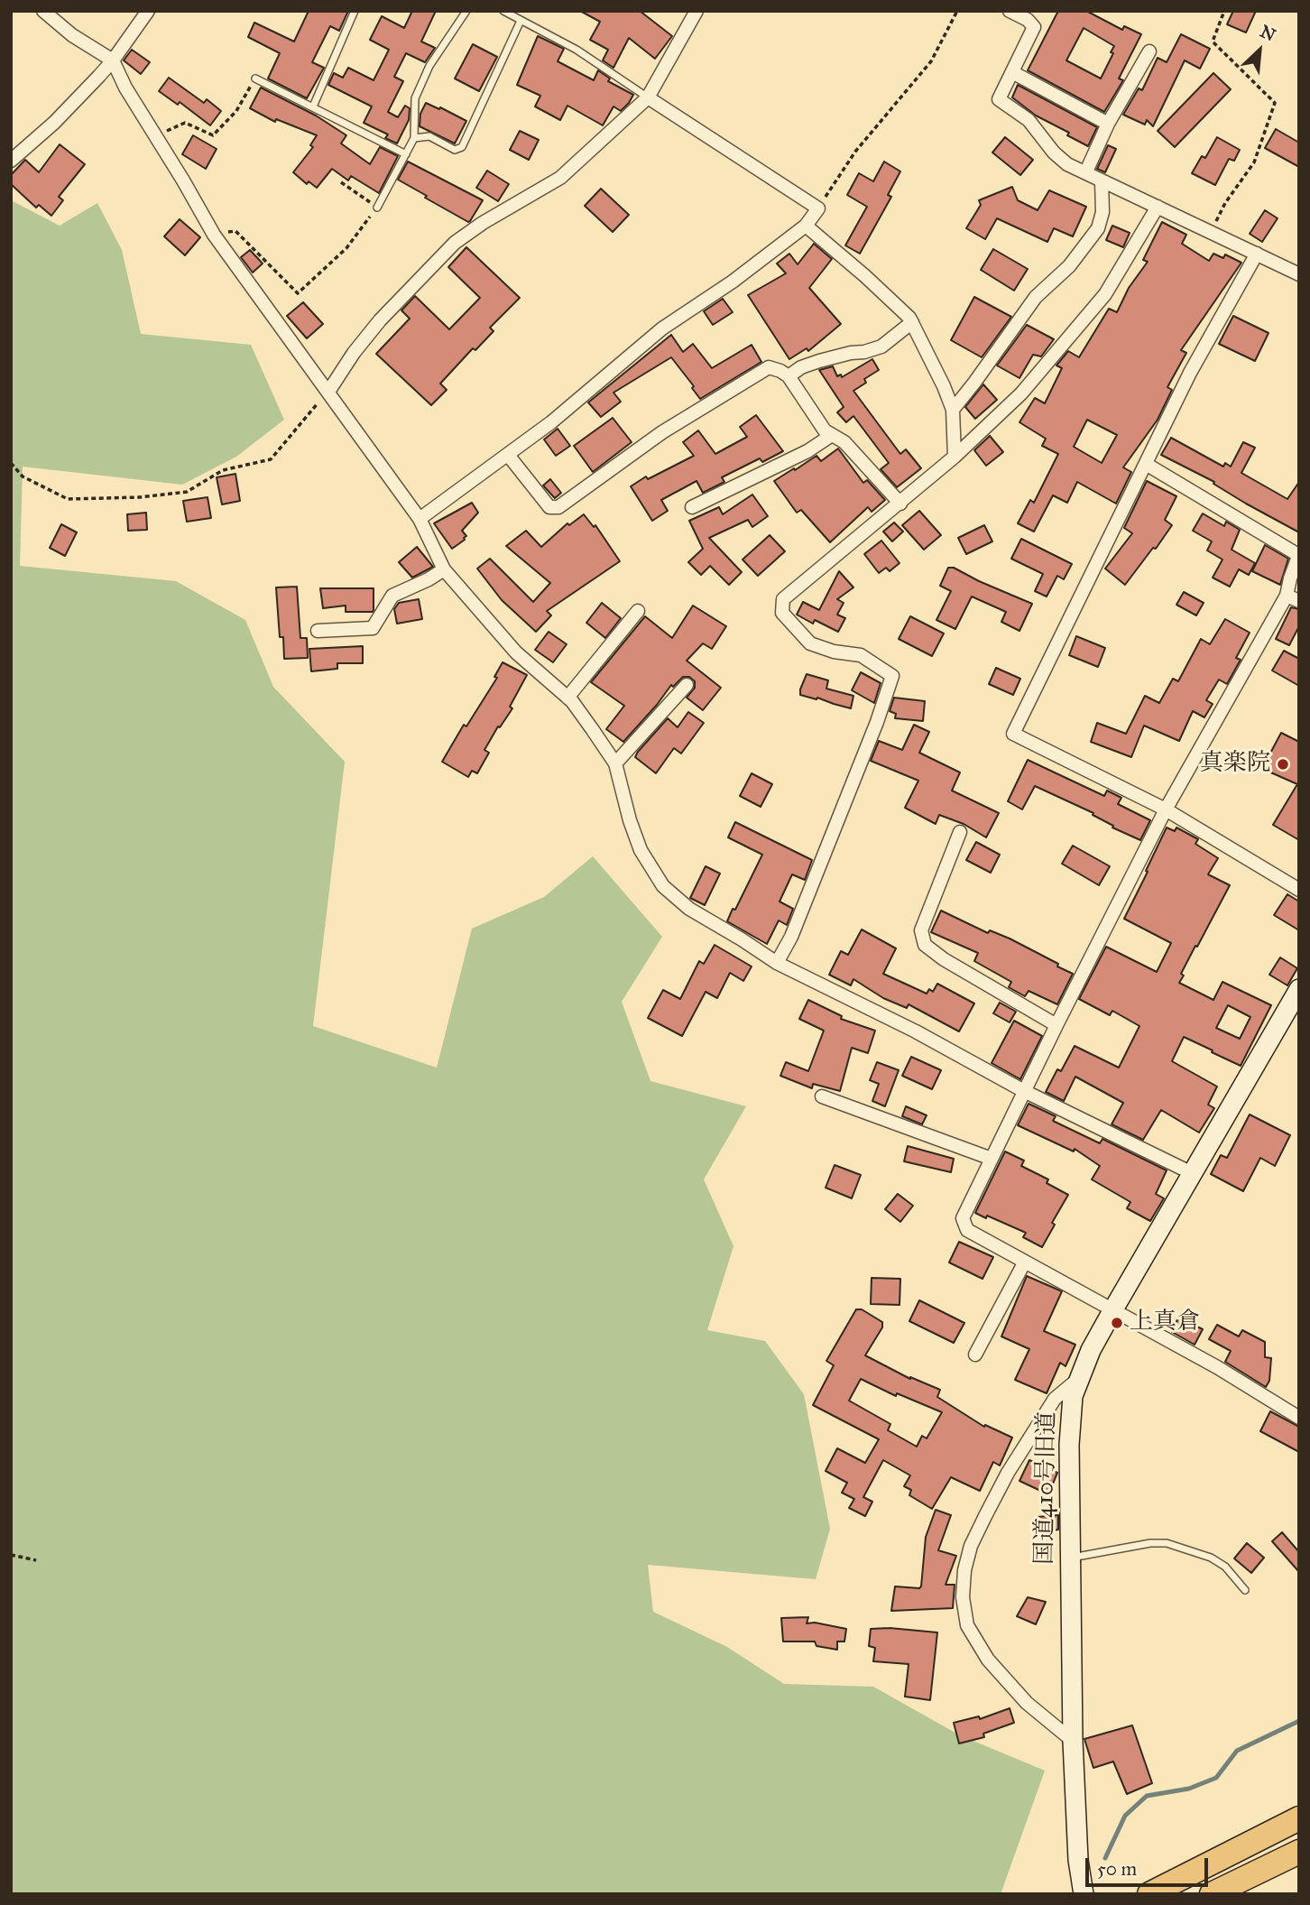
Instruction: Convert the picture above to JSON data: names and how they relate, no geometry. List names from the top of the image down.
{
  "streets": {
    "street": ["国道410号旧道"]
  },
  "places": ["真楽院", "上真倉"],
  "scale_bar": "50 m",
  "north": "top right"
}
